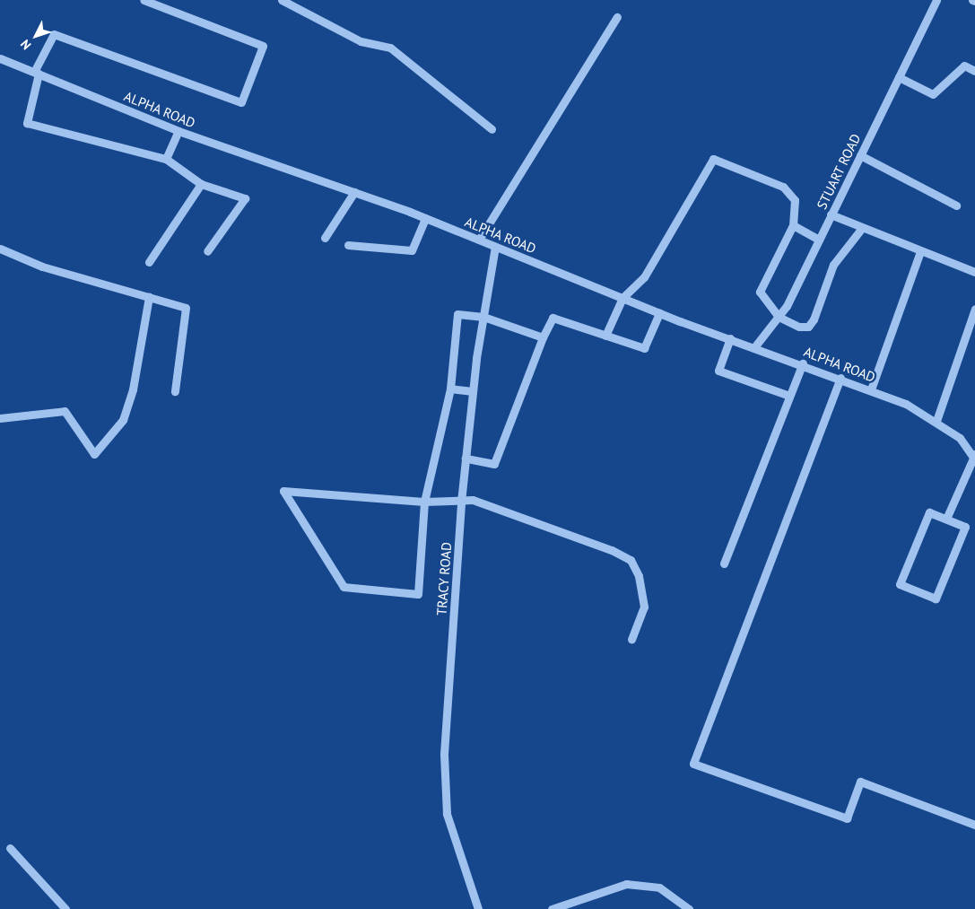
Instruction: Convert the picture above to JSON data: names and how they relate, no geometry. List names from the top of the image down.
{
  "streets": {
    "street": ["ALPHA ROAD", "STUART ROAD", "TRACY ROAD"]
  },
  "crossings": [
    ["ALPHA ROAD", "STUART ROAD"],
    ["ALPHA ROAD", "TRACY ROAD"]
  ],
  "north": "bottom left"
}
